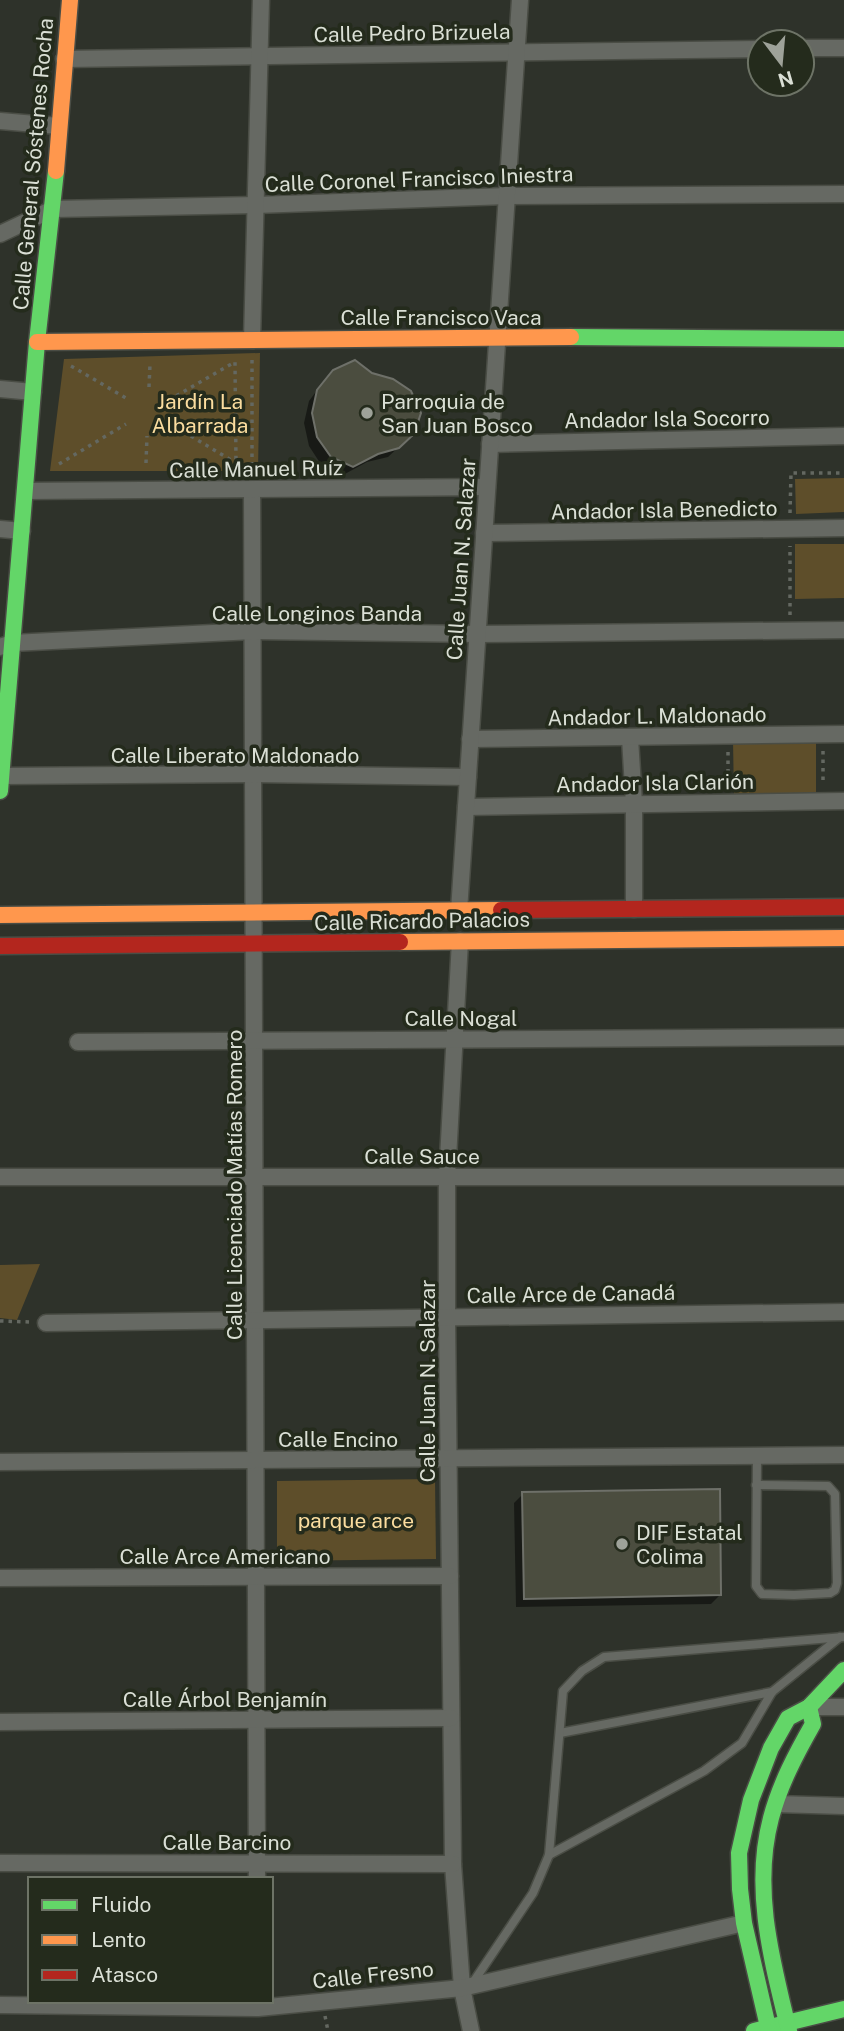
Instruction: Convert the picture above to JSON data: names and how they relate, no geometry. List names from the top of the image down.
{
  "streets": {
    "street": [
      "Calle Pedro Brizuela",
      "Calle General Sóstenes Rocha",
      "Calle Coronel Francisco Iniestra",
      "Calle Francisco Vaca",
      "Andador Isla Socorro",
      "Calle Manuel Ruíz",
      "Andador Isla Benedicto",
      "Calle Juan N. Salazar",
      "Calle Longinos Banda",
      "Andador L. Maldonado",
      "Calle Liberato Maldonado",
      "Andador Isla Clarión",
      "Calle Ricardo Palacios",
      "Calle Nogal",
      "Calle Sauce",
      "Calle Licenciado Matías Romero",
      "Calle Arce de Canadá",
      "Calle Encino",
      "Calle Arce Americano",
      "Calle Árbol Benjamín",
      "Calle Barcino",
      "Calle Fresno"
    ]
  },
  "crossings": [
    ["Calle Pedro Brizuela", "Calle General Sóstenes Rocha"],
    ["Calle Pedro Brizuela", "Calle Juan N. Salazar"],
    ["Calle General Sóstenes Rocha", "Calle Coronel Francisco Iniestra"],
    ["Calle General Sóstenes Rocha", "Calle Francisco Vaca"],
    ["Calle General Sóstenes Rocha", "Calle Manuel Ruíz"],
    ["Calle General Sóstenes Rocha", "Calle Longinos Banda"],
    ["Calle General Sóstenes Rocha", "Calle Liberato Maldonado"],
    ["Calle Coronel Francisco Iniestra", "Calle Juan N. Salazar"],
    ["Calle Francisco Vaca", "Calle Juan N. Salazar"],
    ["Andador Isla Socorro", "Calle Juan N. Salazar"],
    ["Calle Manuel Ruíz", "Calle Juan N. Salazar"],
    ["Calle Manuel Ruíz", "Calle Licenciado Matías Romero"],
    ["Andador Isla Benedicto", "Calle Juan N. Salazar"],
    ["Calle Juan N. Salazar", "Calle Longinos Banda"],
    ["Calle Juan N. Salazar", "Andador L. Maldonado"],
    ["Calle Juan N. Salazar", "Calle Liberato Maldonado"],
    ["Calle Juan N. Salazar", "Andador Isla Clarión"],
    ["Calle Juan N. Salazar", "Calle Ricardo Palacios"],
    ["Calle Juan N. Salazar", "Calle Nogal"],
    ["Calle Juan N. Salazar", "Calle Sauce"],
    ["Calle Juan N. Salazar", "Calle Arce de Canadá"],
    ["Calle Juan N. Salazar", "Calle Encino"],
    ["Calle Juan N. Salazar", "Calle Arce Americano"],
    ["Calle Juan N. Salazar", "Calle Árbol Benjamín"],
    ["Calle Juan N. Salazar", "Calle Barcino"],
    ["Calle Juan N. Salazar", "Calle Fresno"],
    ["Calle Longinos Banda", "Calle Licenciado Matías Romero"],
    ["Calle Liberato Maldonado", "Calle Licenciado Matías Romero"],
    ["Calle Ricardo Palacios", "Calle Licenciado Matías Romero"],
    ["Calle Nogal", "Calle Licenciado Matías Romero"],
    ["Calle Sauce", "Calle Licenciado Matías Romero"],
    ["Calle Licenciado Matías Romero", "Calle Arce de Canadá"],
    ["Calle Licenciado Matías Romero", "Calle Encino"],
    ["Calle Licenciado Matías Romero", "Calle Arce Americano"],
    ["Calle Licenciado Matías Romero", "Calle Árbol Benjamín"],
    ["Calle Licenciado Matías Romero", "Calle Barcino"]
  ],
  "parks": ["Jardín La Albarrada", "parque arce"],
  "places": ["Parroquia de San Juan Bosco", "DIF Estatal Colima"],
  "legend": ["Fluido", "Lento", "Atasco"],
  "north": "bottom"
}
